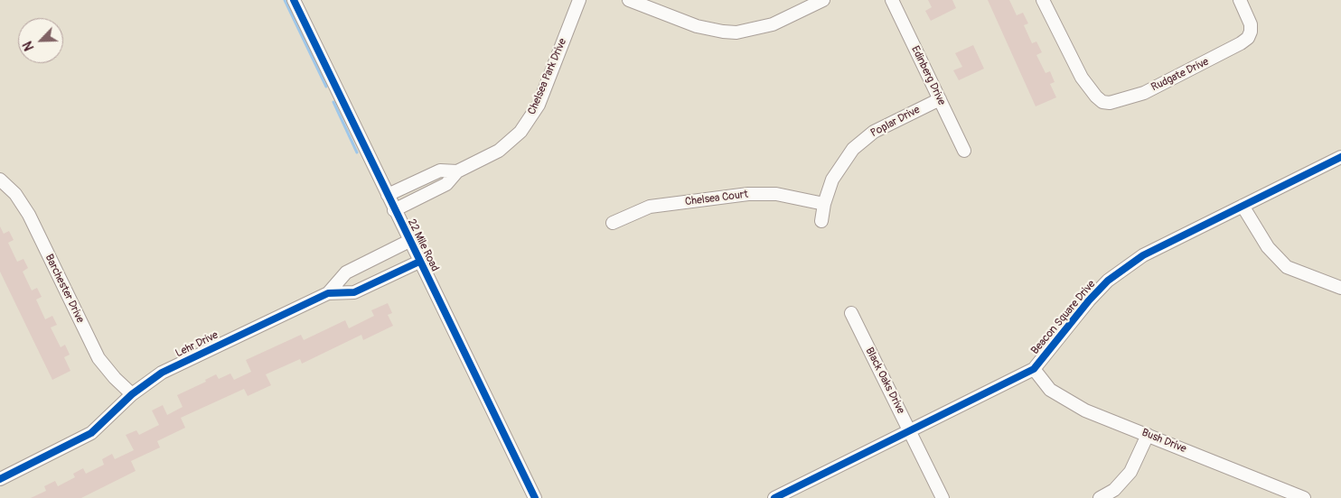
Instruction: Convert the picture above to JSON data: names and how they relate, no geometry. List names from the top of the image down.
{
  "streets": {
    "street": [
      "Rudgate Drive",
      "Edinberg Drive",
      "Chelsea Park Drive",
      "Poplar Drive",
      "Chelsea Court",
      "22 Mile Road",
      "Barchester Drive",
      "Beacon Square Drive",
      "Lehr Drive",
      "Black Oaks Drive",
      "Bush Drive"
    ]
  },
  "crossings": [
    ["Edinberg Drive", "Poplar Drive"],
    ["Chelsea Park Drive", "22 Mile Road"],
    ["Poplar Drive", "Chelsea Court"],
    ["22 Mile Road", "Lehr Drive"],
    ["Barchester Drive", "Lehr Drive"],
    ["Beacon Square Drive", "Black Oaks Drive"],
    ["Beacon Square Drive", "Bush Drive"]
  ],
  "north": "bottom left"
}
